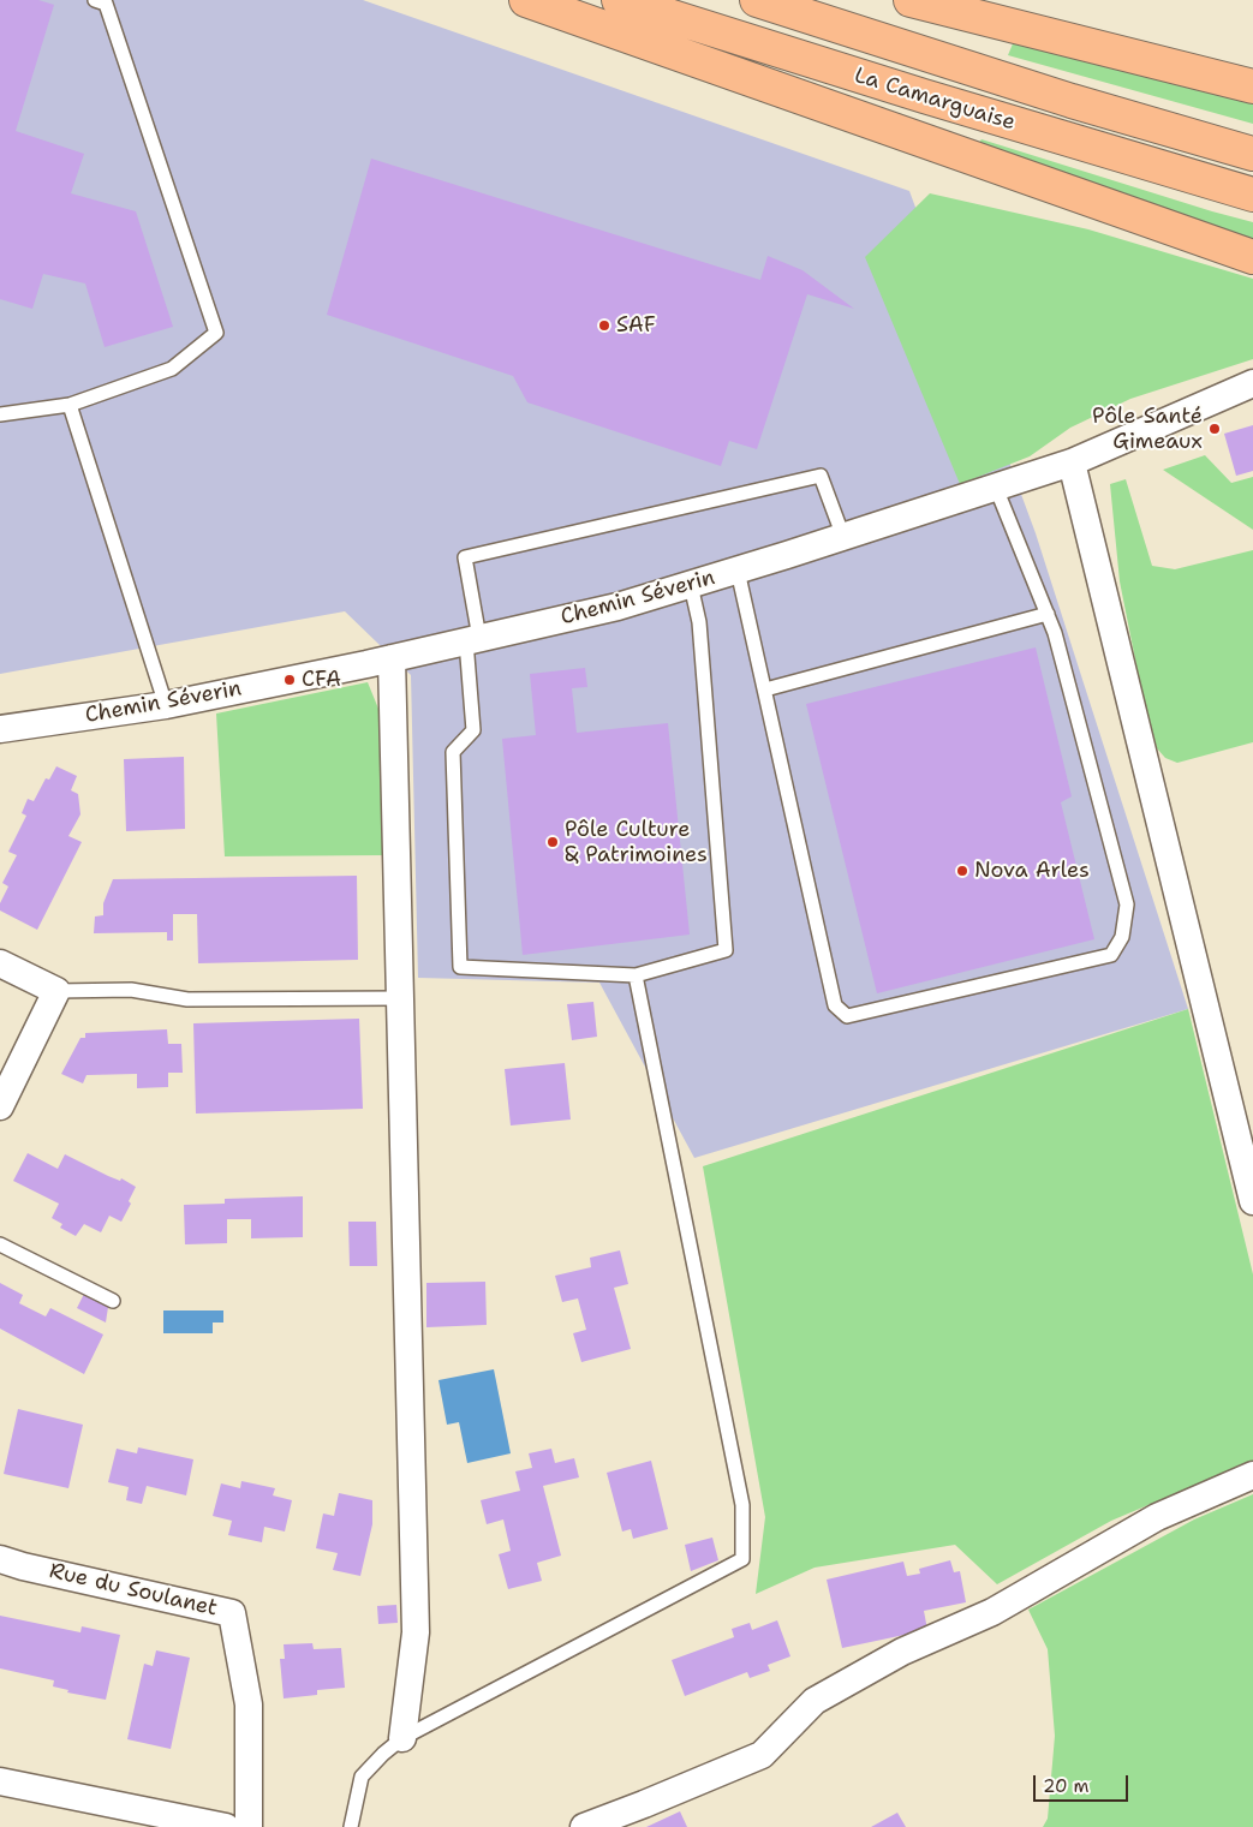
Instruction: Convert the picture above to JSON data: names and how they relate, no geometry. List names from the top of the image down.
{
  "streets": {
    "highway": ["La Camarguaise"],
    "street": ["Chemin Séverin", "Rue du Soulanet"]
  },
  "places": [
    "SAF",
    "Pôle Santé Gimeaux",
    "CFA",
    "Pôle Culture & Patrimoines",
    "Nova Arles"
  ],
  "scale_bar": "20 m"
}
